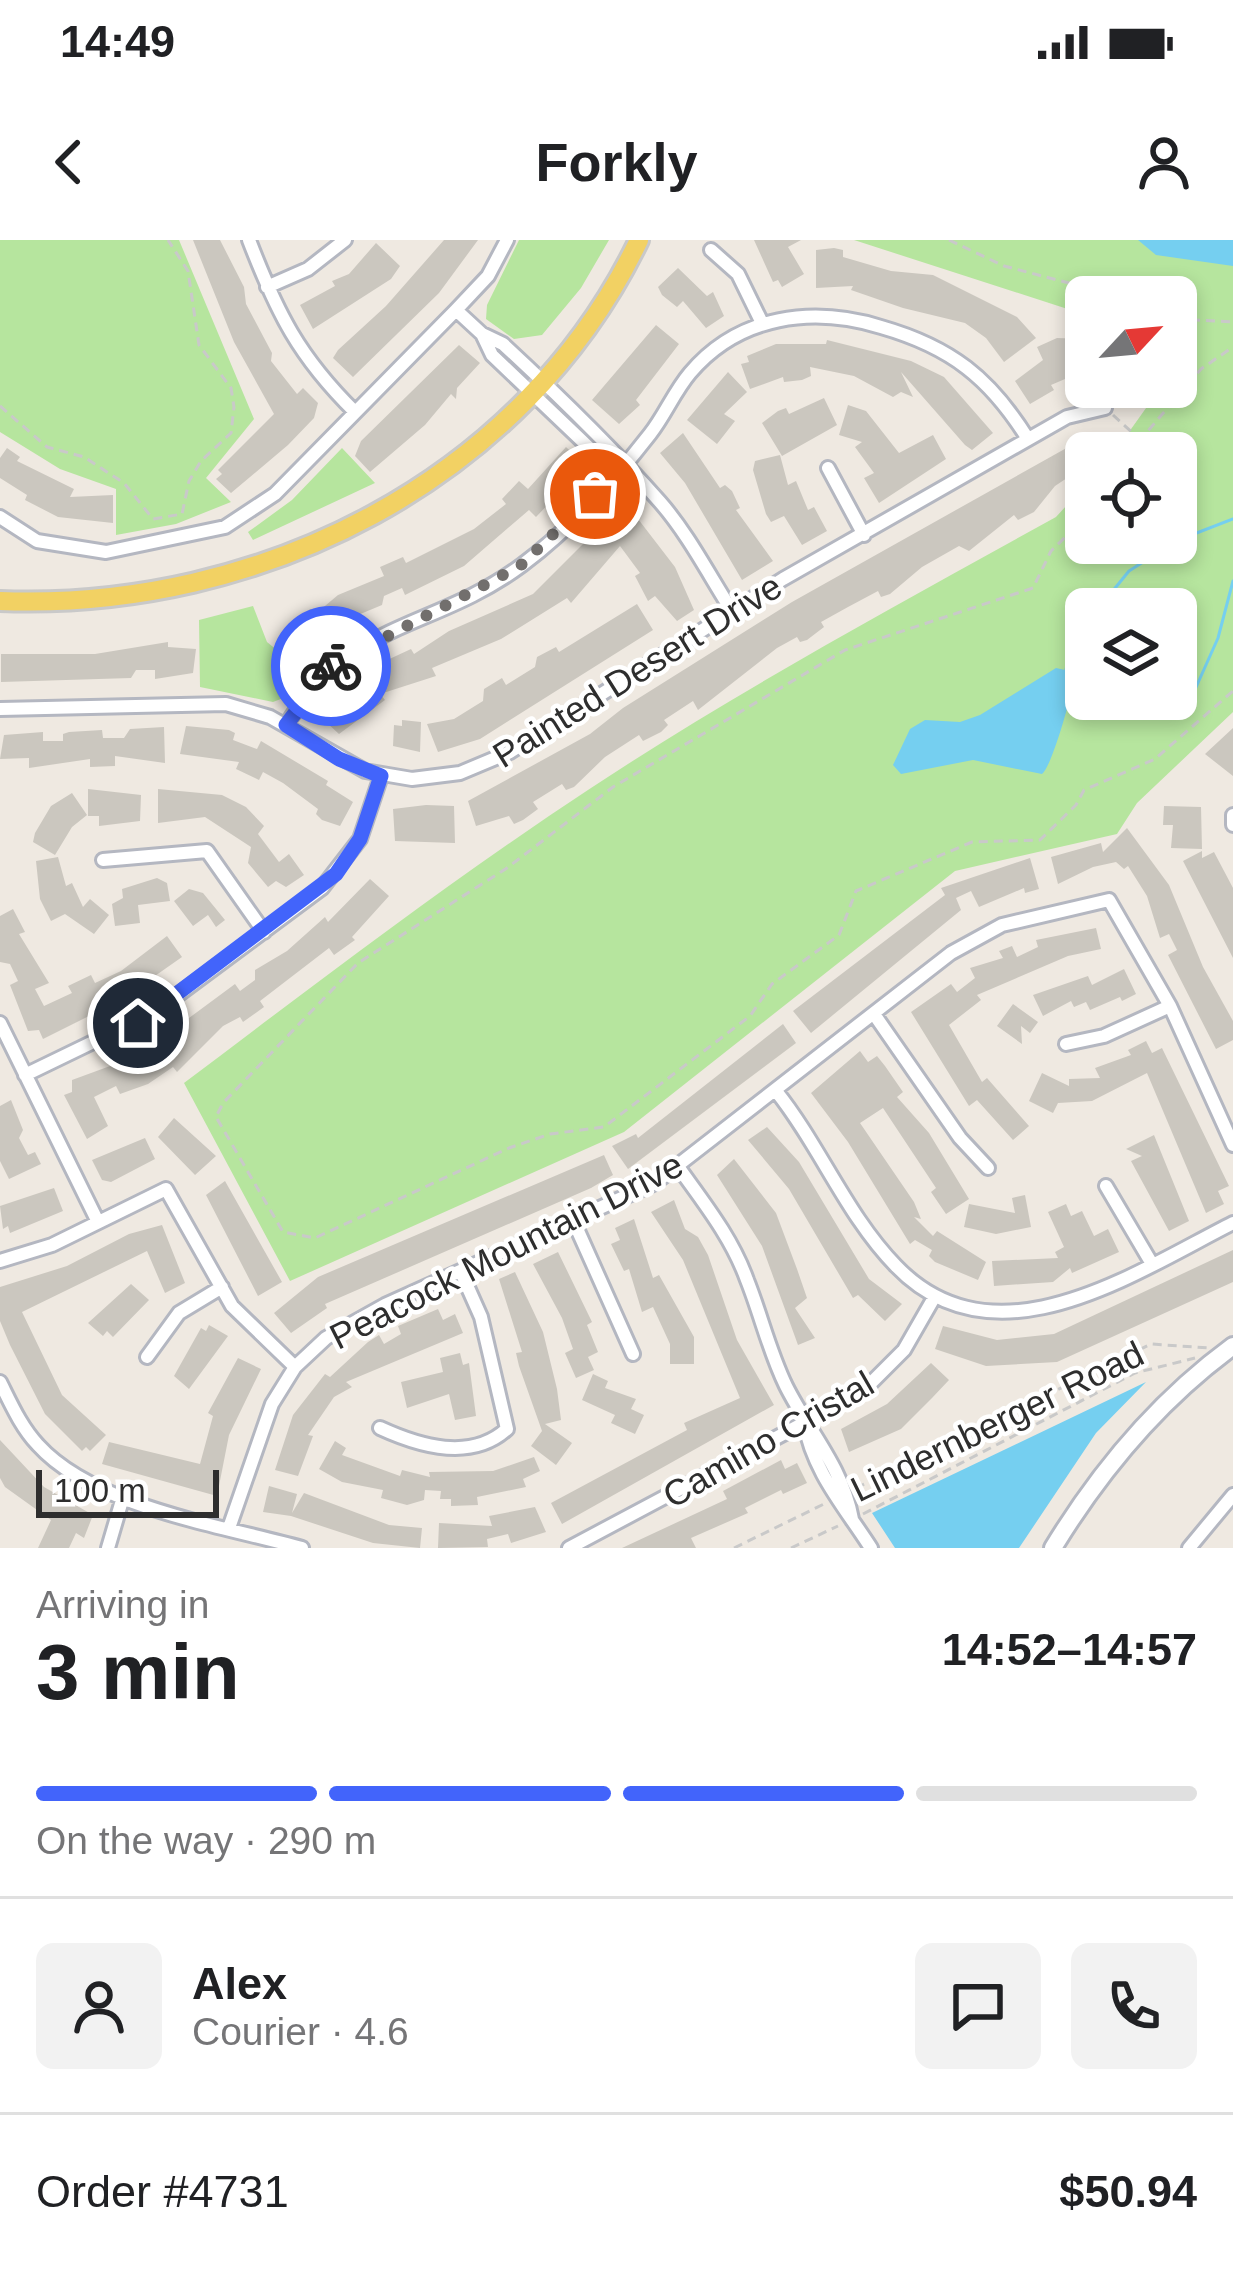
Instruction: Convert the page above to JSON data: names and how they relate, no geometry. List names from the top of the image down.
{
  "streets": {
    "street": ["Painted Desert Drive", "Peacock Mountain Drive", "Camino Cristal"],
    "path": ["Lindernberger Road"]
  },
  "scale_bar": "100 m",
  "north": "top right",
  "page": {
    "status": "14:49",
    "header": "Forkly",
    "scale": "100 m",
    "heading": ["3 min", "Arriving in", "14:52–14:57"],
    "panel": [
      "Alex",
      "Courier · 4.6",
      "Order #4731",
      "$50.94"
    ],
    "bar": "On the way · 290 m"
  }
}
